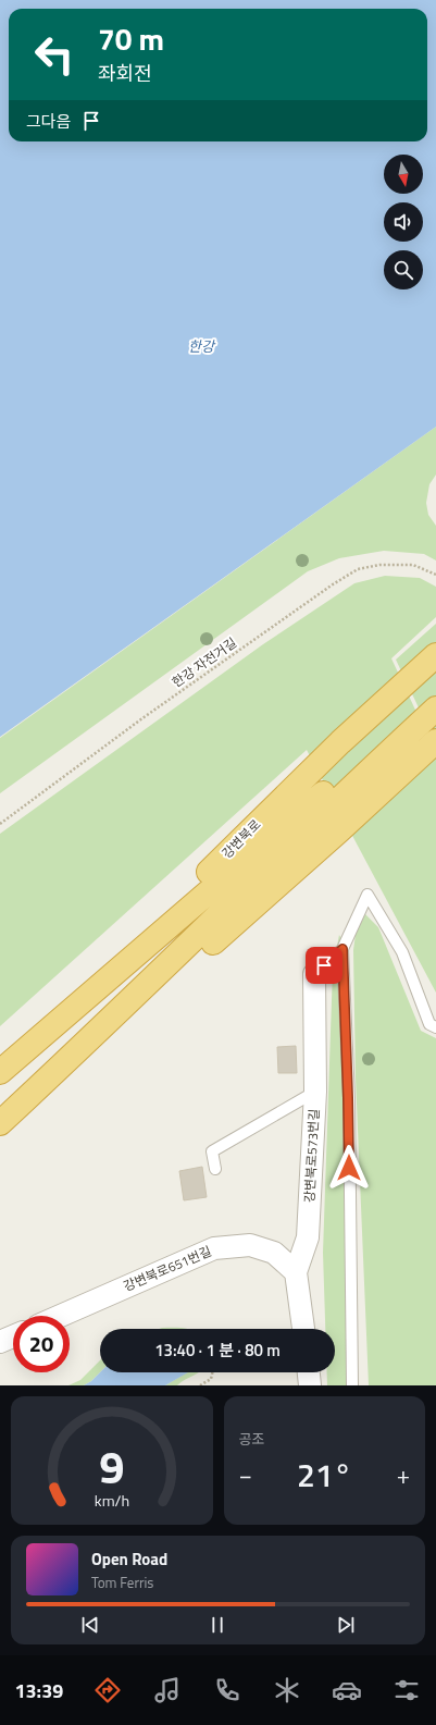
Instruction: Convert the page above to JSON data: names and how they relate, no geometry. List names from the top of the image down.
{
  "streets": {
    "highway": ["강변북로"],
    "street": ["강변북로573번길", "강변북로651번길"],
    "path": ["한강 자전거길"]
  },
  "crossings": [
    ["강변북로573번길", "강변북로651번길"]
  ],
  "water": ["한강"],
  "north": "bottom",
  "page": {
    "turn": ["70 m", "좌회전"],
    "then": "그다음",
    "limit": "20",
    "trip": "13:40 · 1 분 · 80 m",
    "tile": "공조",
    "heat": ["−", "21°", "+"],
    "song": ["Open Road", "Tom Ferris"],
    "tabs": "13:39",
    "gauge": ["9", "km/h"]
  }
}
